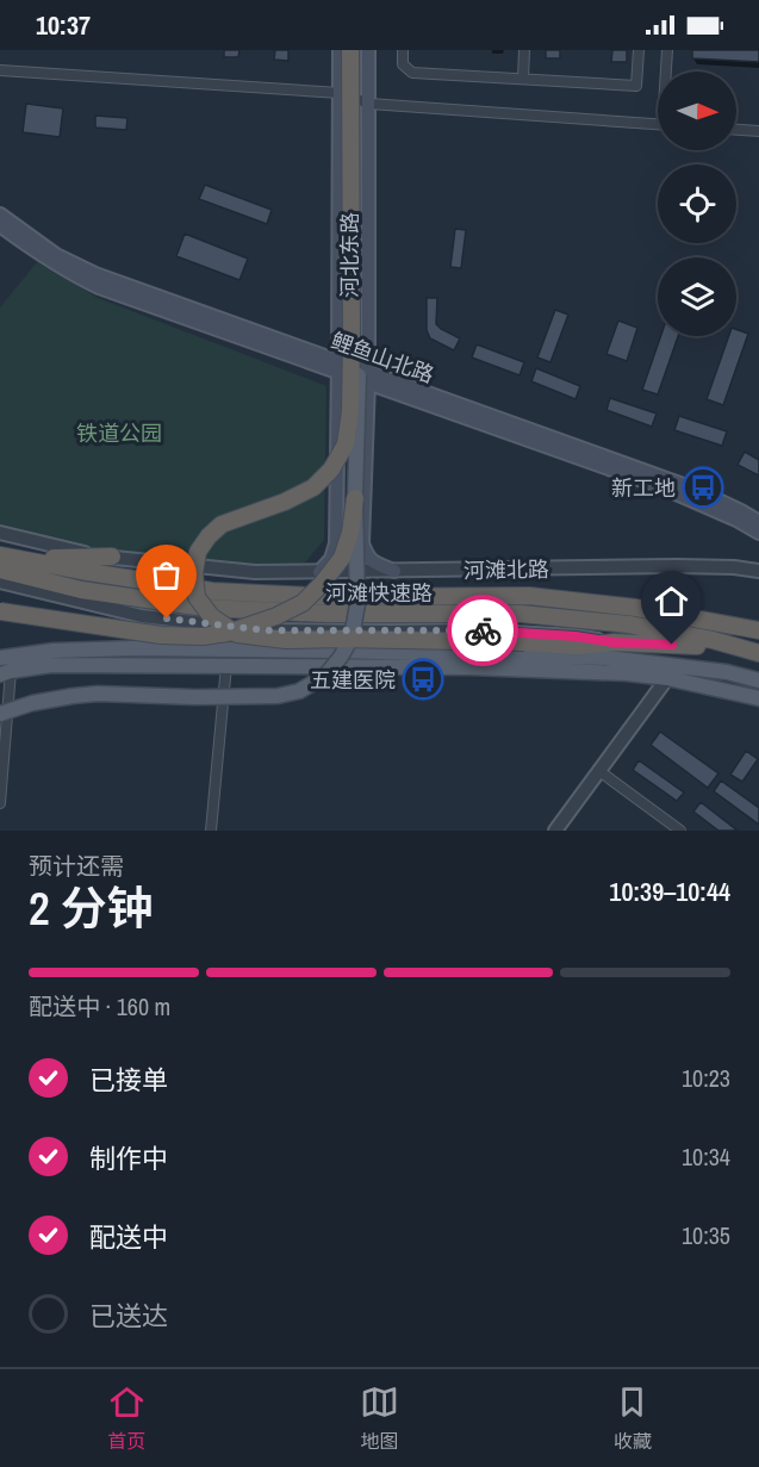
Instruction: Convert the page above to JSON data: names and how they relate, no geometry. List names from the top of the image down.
{
  "streets": {
    "highway": ["河滩快速路"],
    "main road": ["河北东路", "鲤鱼山北路"],
    "street": ["河滩北路"]
  },
  "crossings": [
    ["河北东路", "鲤鱼山北路"],
    ["河北东路", "河滩北路"]
  ],
  "parks": ["铁道公园"],
  "places": {
    "bus stop": ["新工地", "五建医院"]
  },
  "north": "right",
  "page": {
    "status": "10:37",
    "heading": ["2 分钟", "预计还需", "10:39–10:44"],
    "bar": "配送中 · 160 m",
    "list": [
      ["已接单", "10:23"],
      ["制作中", "10:34"],
      ["配送中", "10:35"],
      "已送达"
    ],
    "tabs": ["首页", "地图", "收藏"]
  }
}
